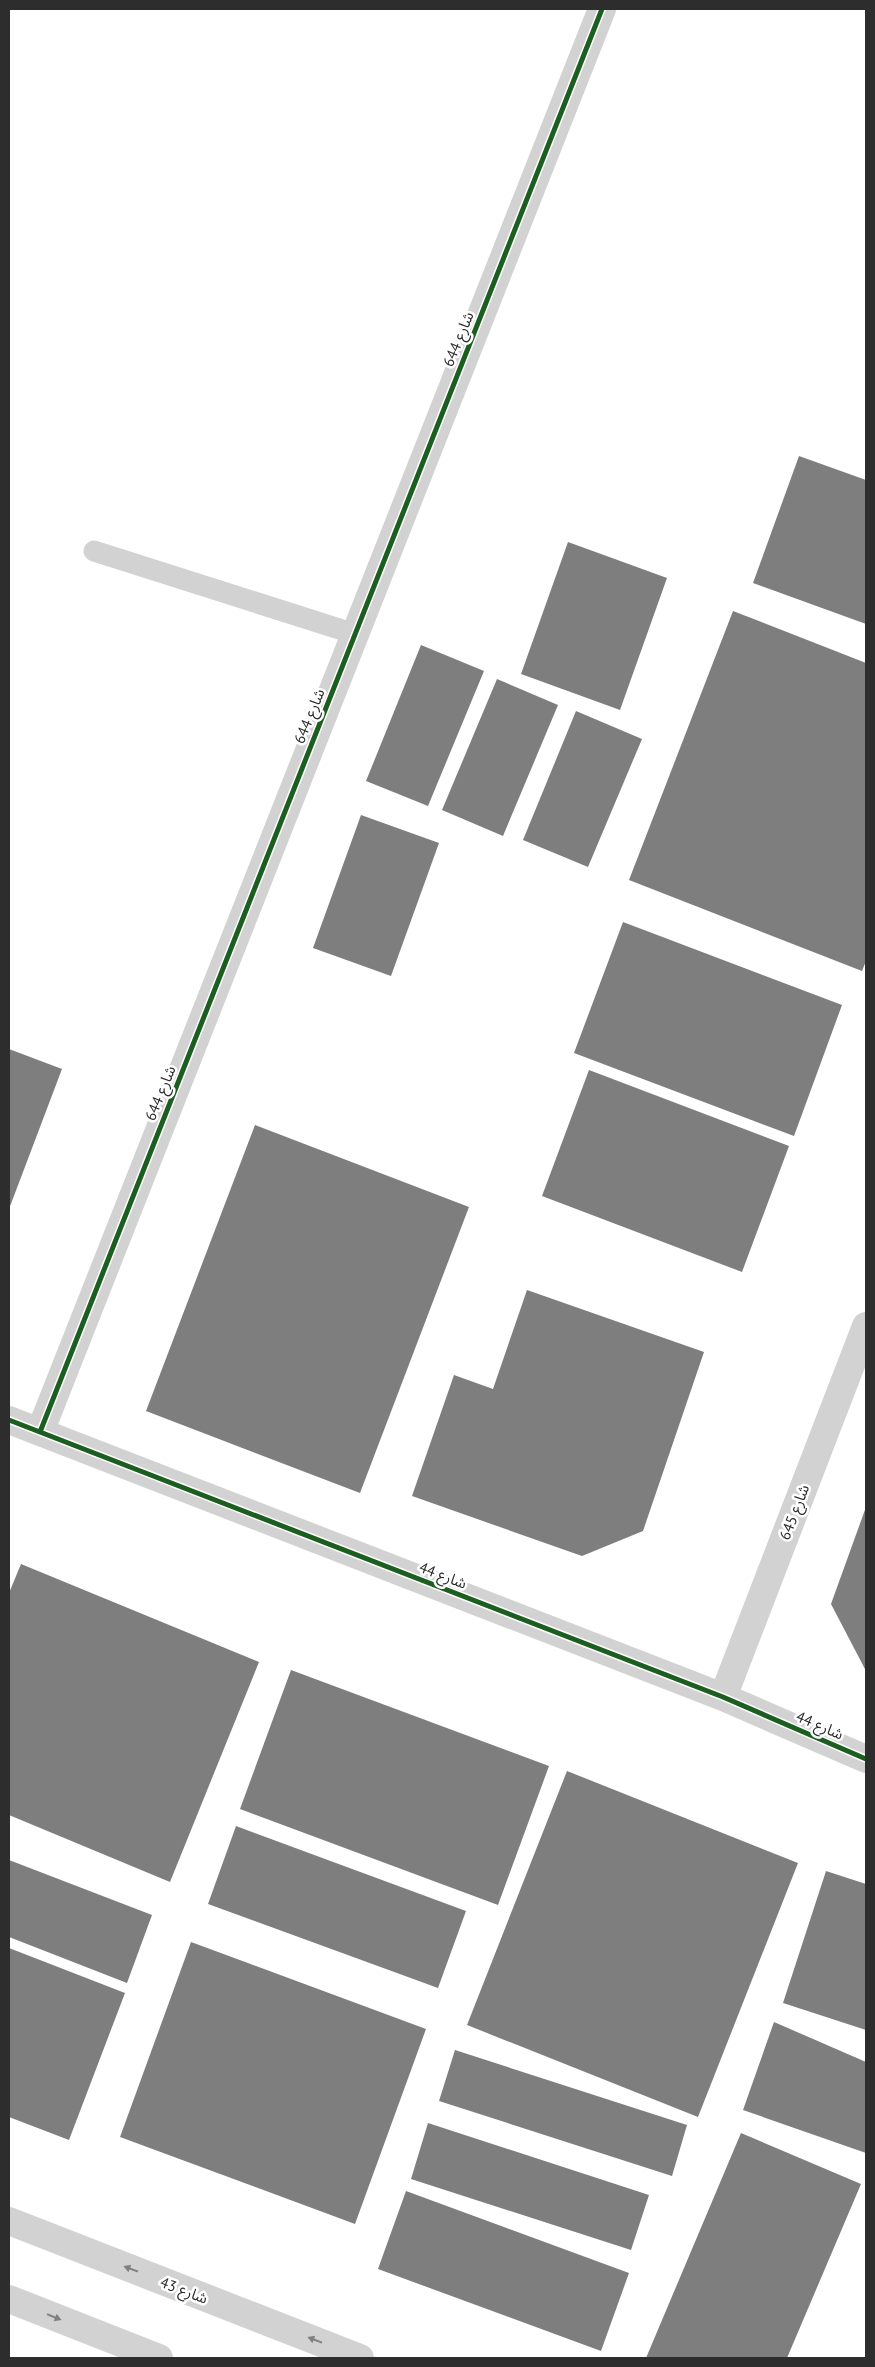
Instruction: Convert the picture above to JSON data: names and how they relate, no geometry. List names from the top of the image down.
{
  "streets": {
    "street": [
      "شارع 644",
      "شارع 645",
      "شارع 44",
      "شارع 43"
    ]
  },
  "crossings": [
    ["شارع 644", "شارع 44"],
    ["شارع 645", "شارع 44"]
  ]
}
